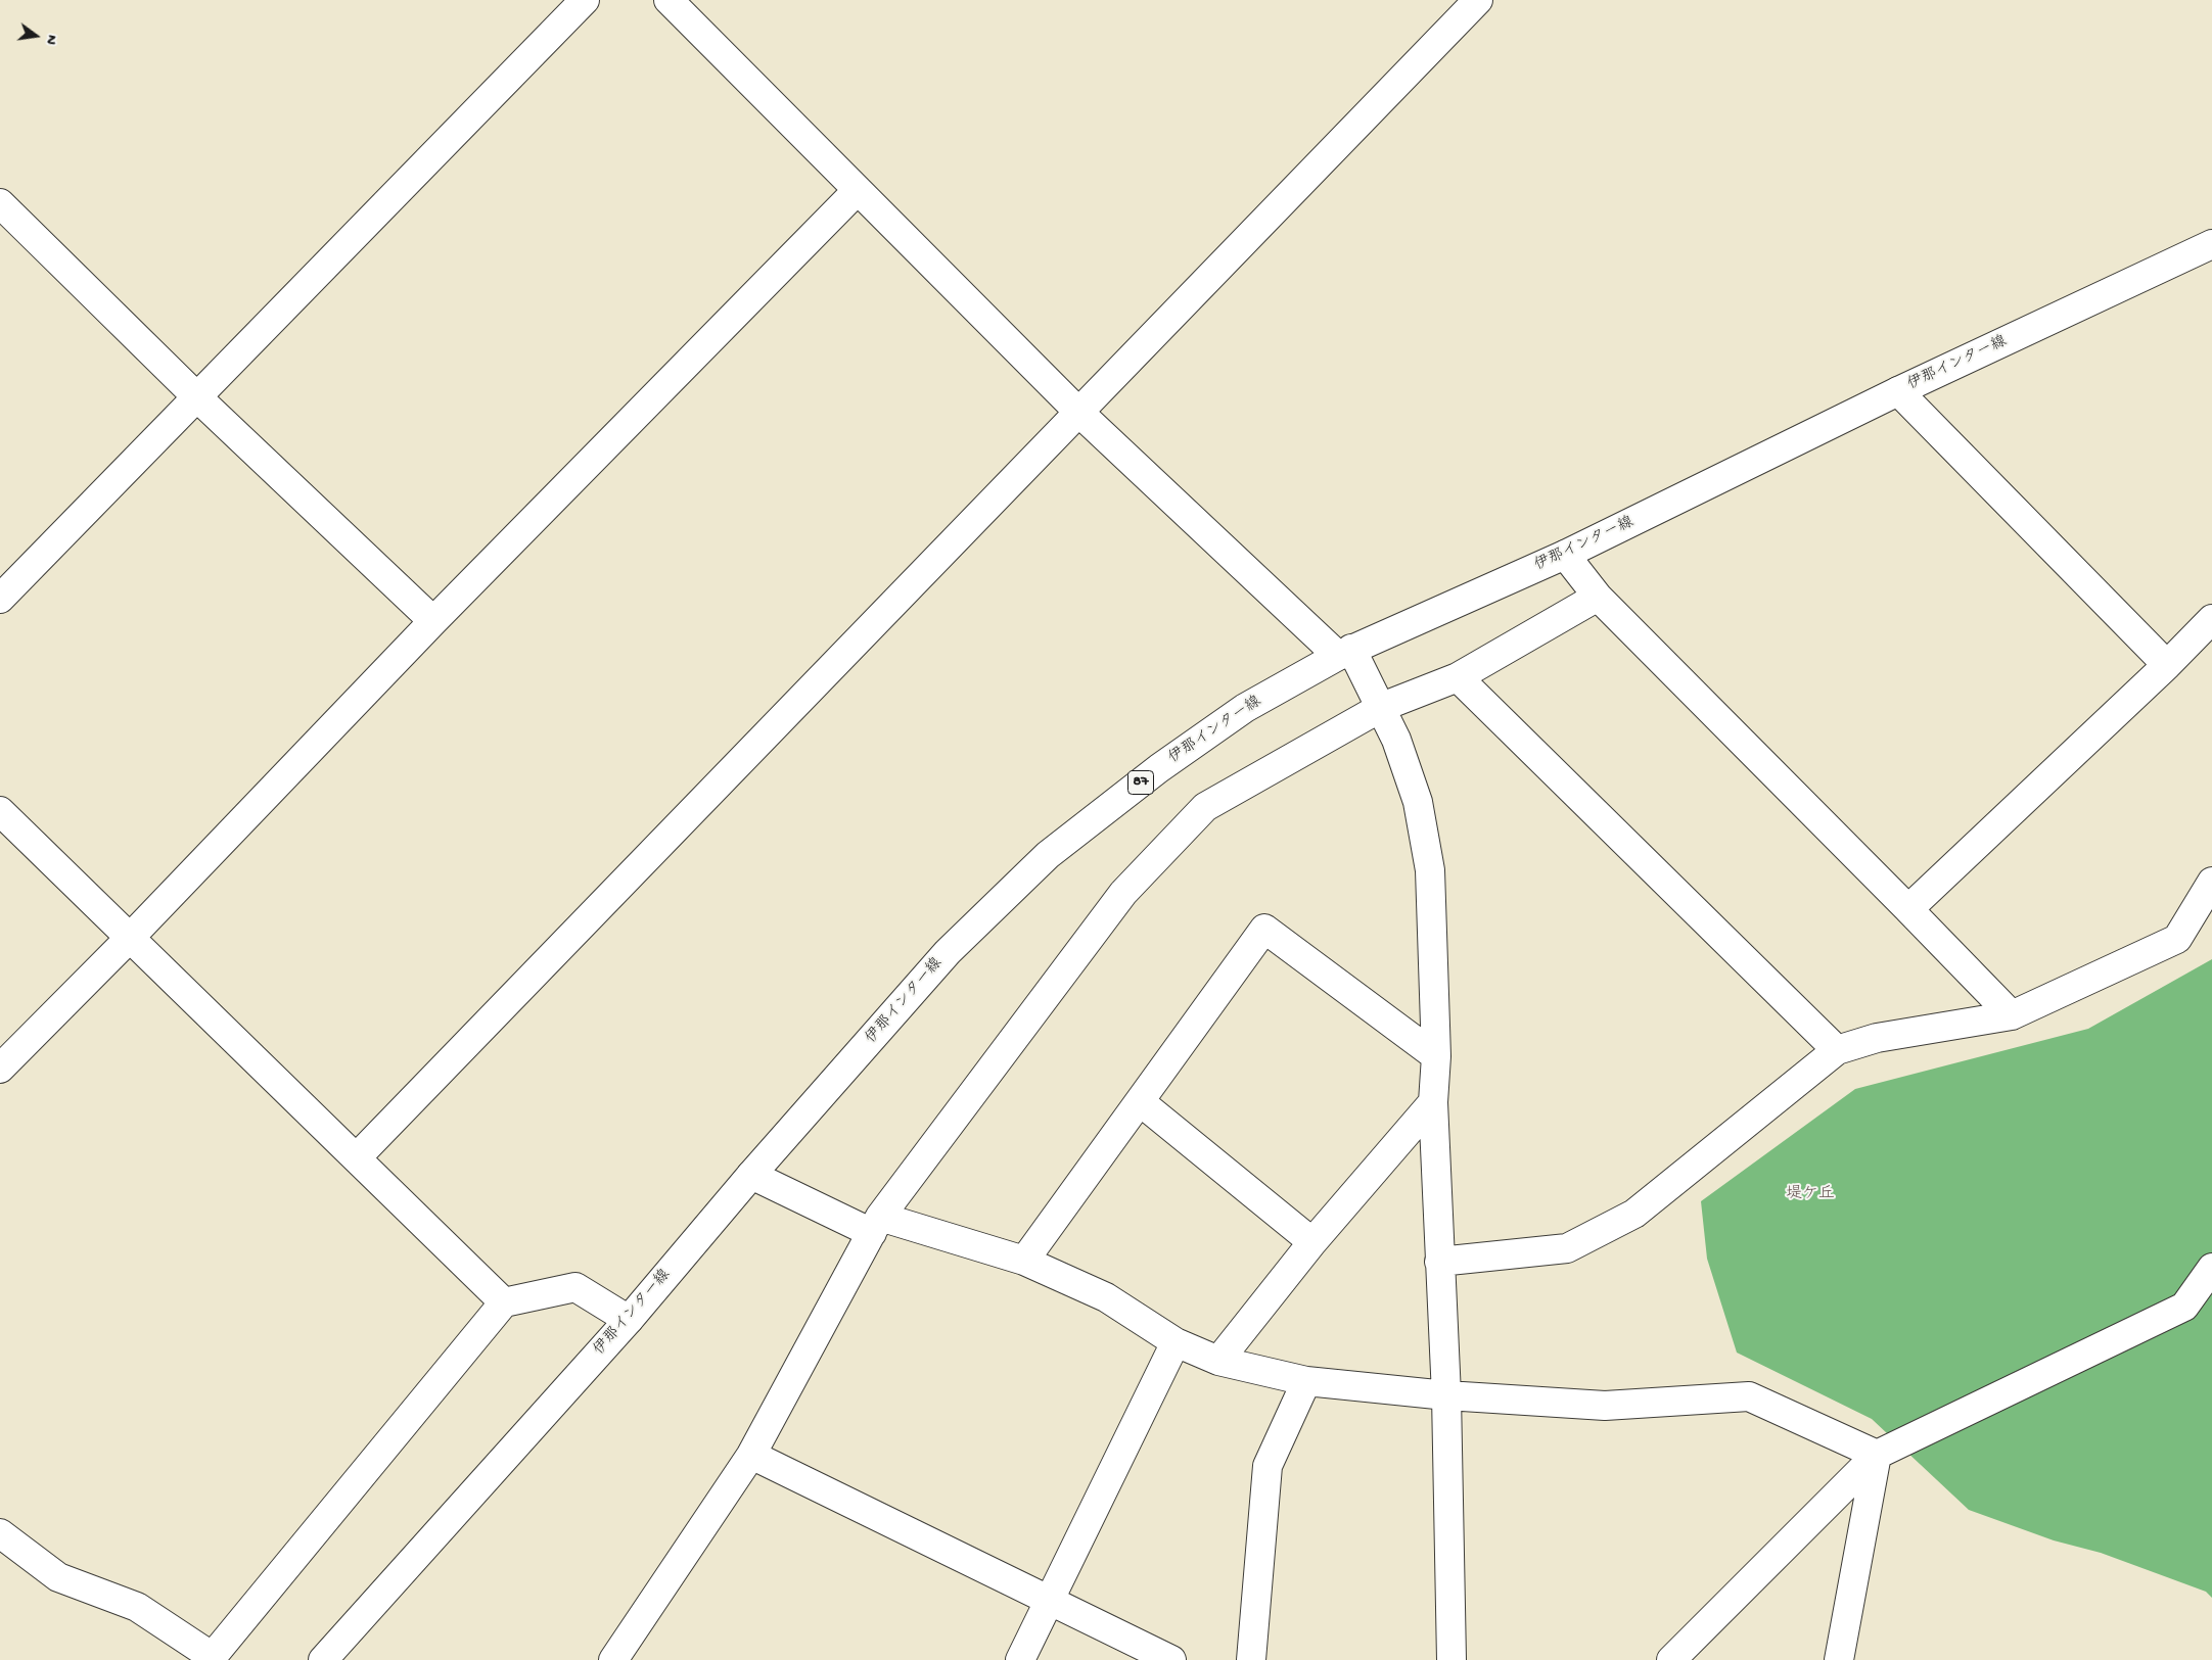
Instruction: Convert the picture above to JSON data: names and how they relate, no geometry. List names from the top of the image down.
{
  "streets": {
    "street": ["伊那インター線", "87"]
  },
  "districts": ["堤ケ丘"],
  "north": "right"
}
